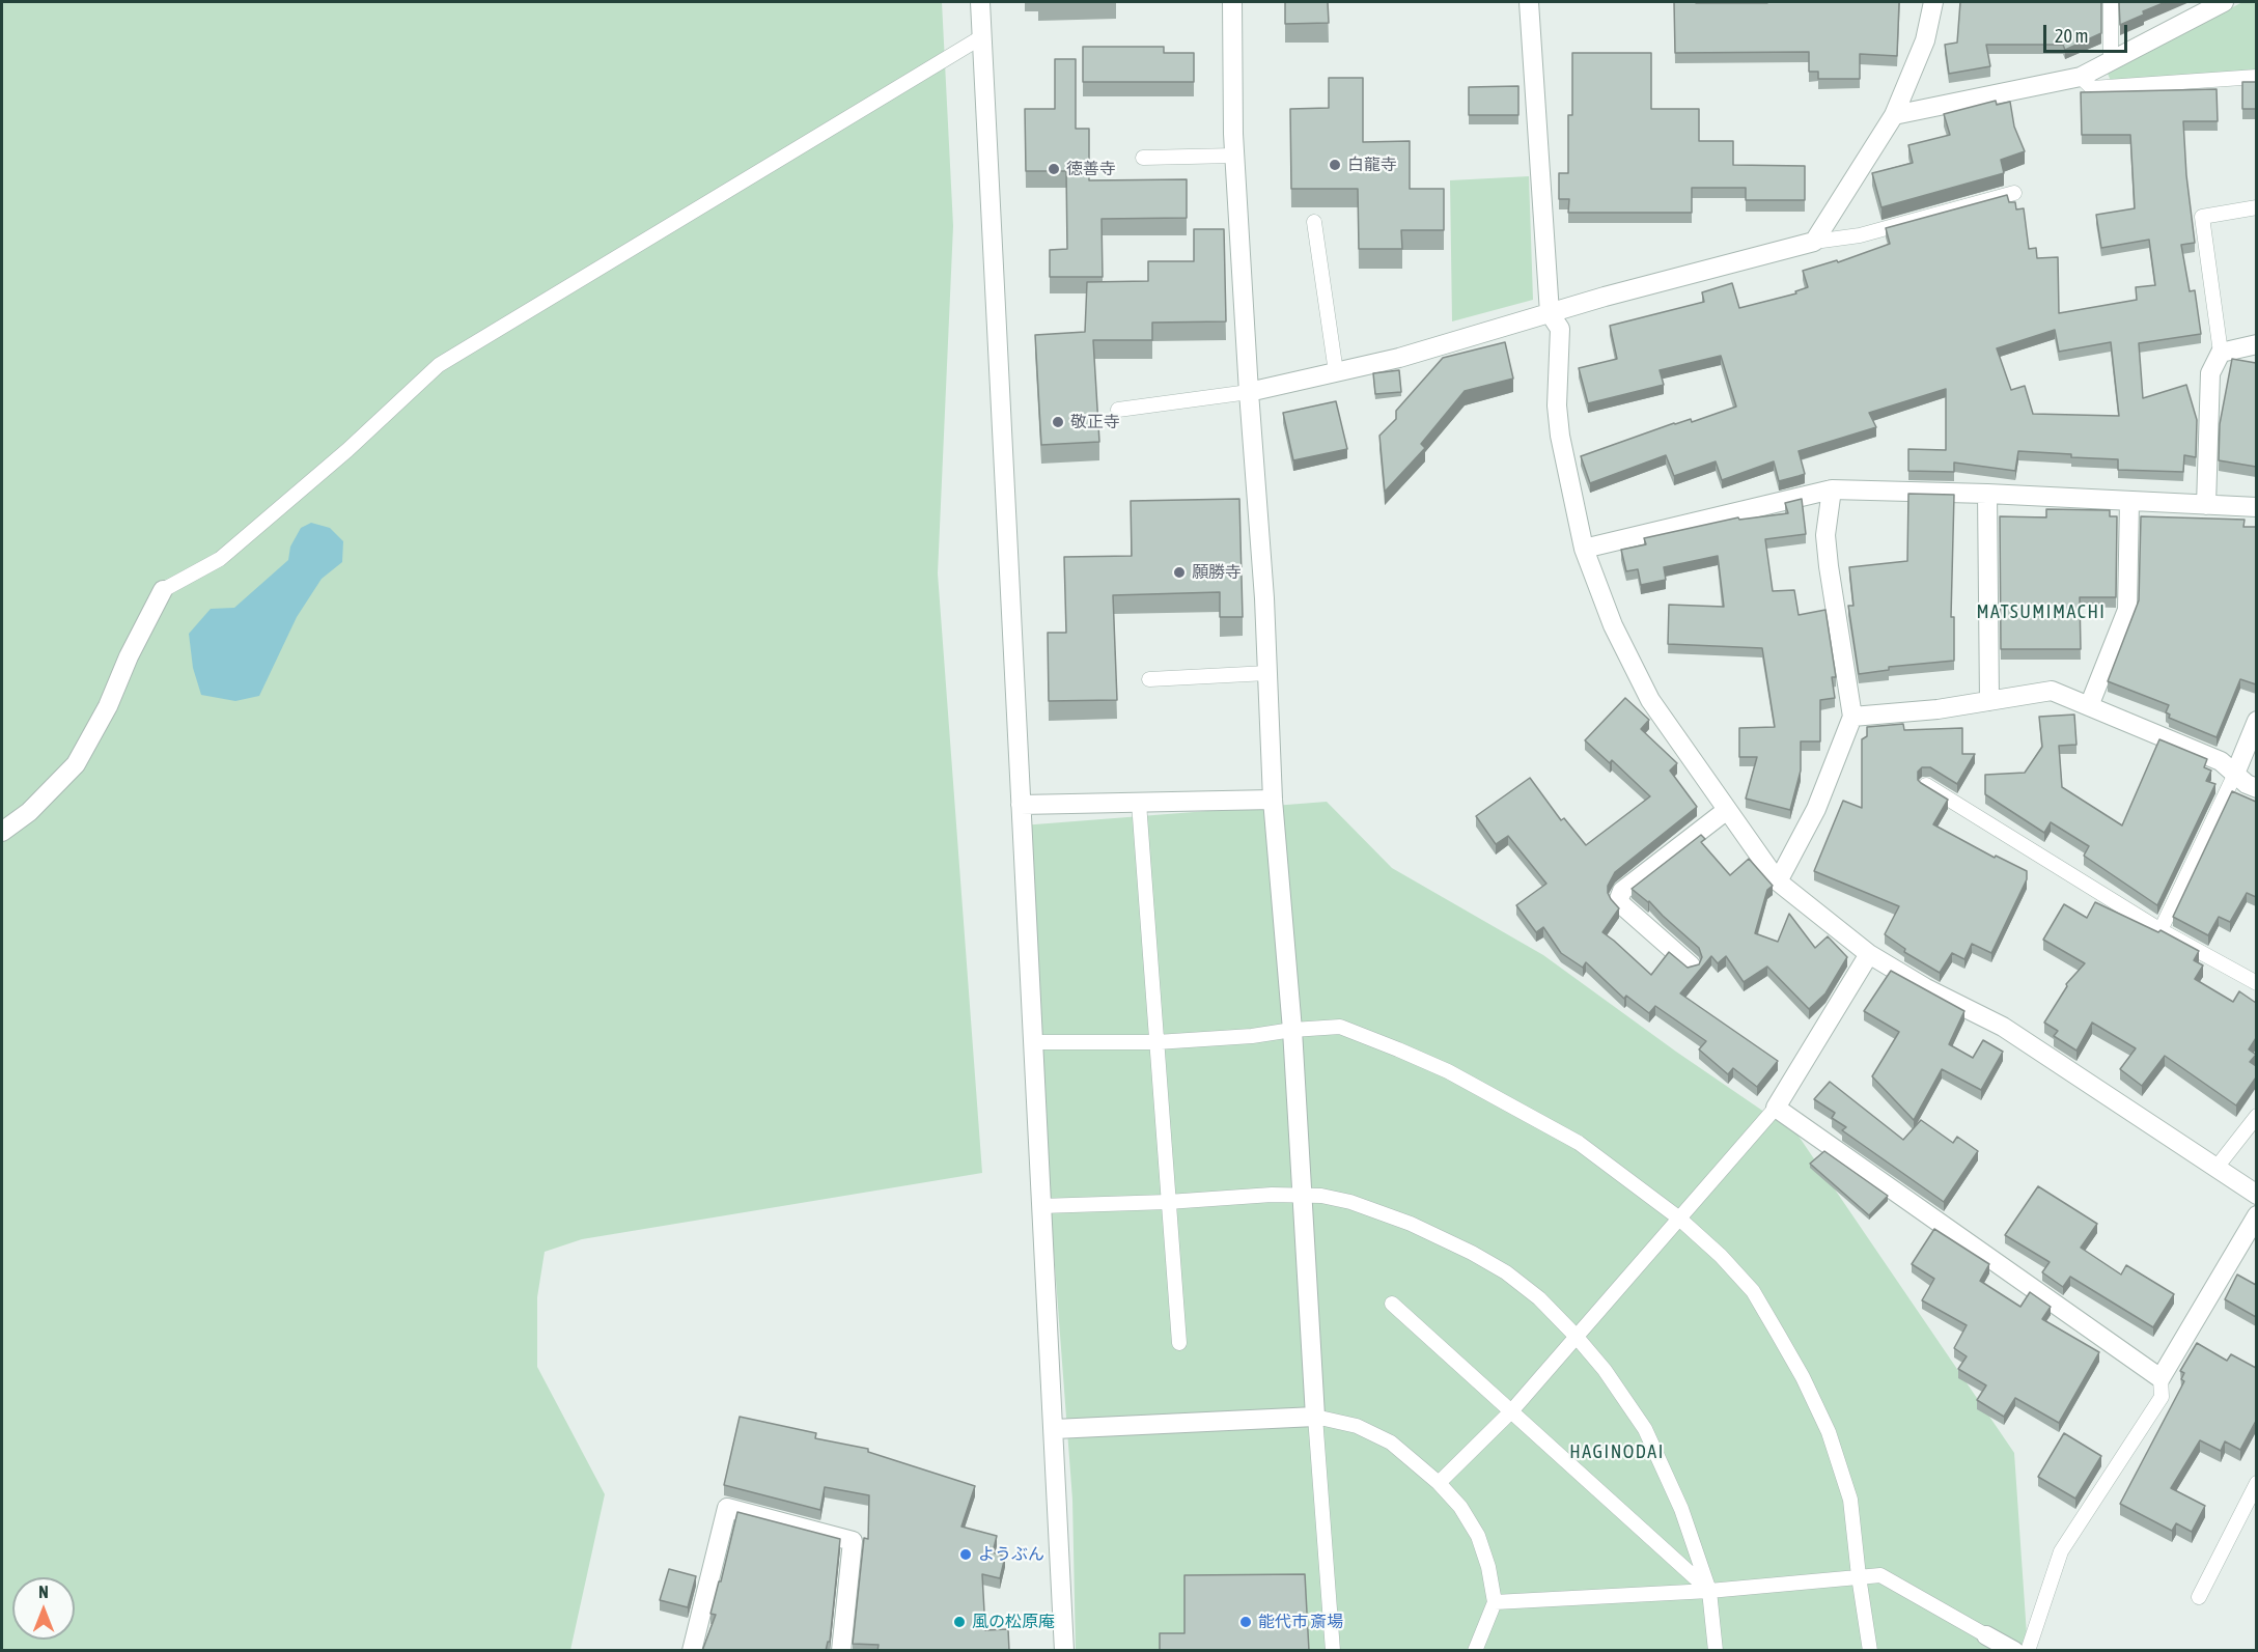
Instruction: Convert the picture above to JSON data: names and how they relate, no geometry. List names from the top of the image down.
{
  "districts": ["MATSUMIMACHI", "HAGINODAI"],
  "places": [
    "白龍寺",
    "徳善寺",
    "敬正寺",
    "願勝寺",
    "ようぶん",
    "風の松原庵",
    "能代市 斎場"
  ],
  "scale_bar": "20 m",
  "north": "top"
}
